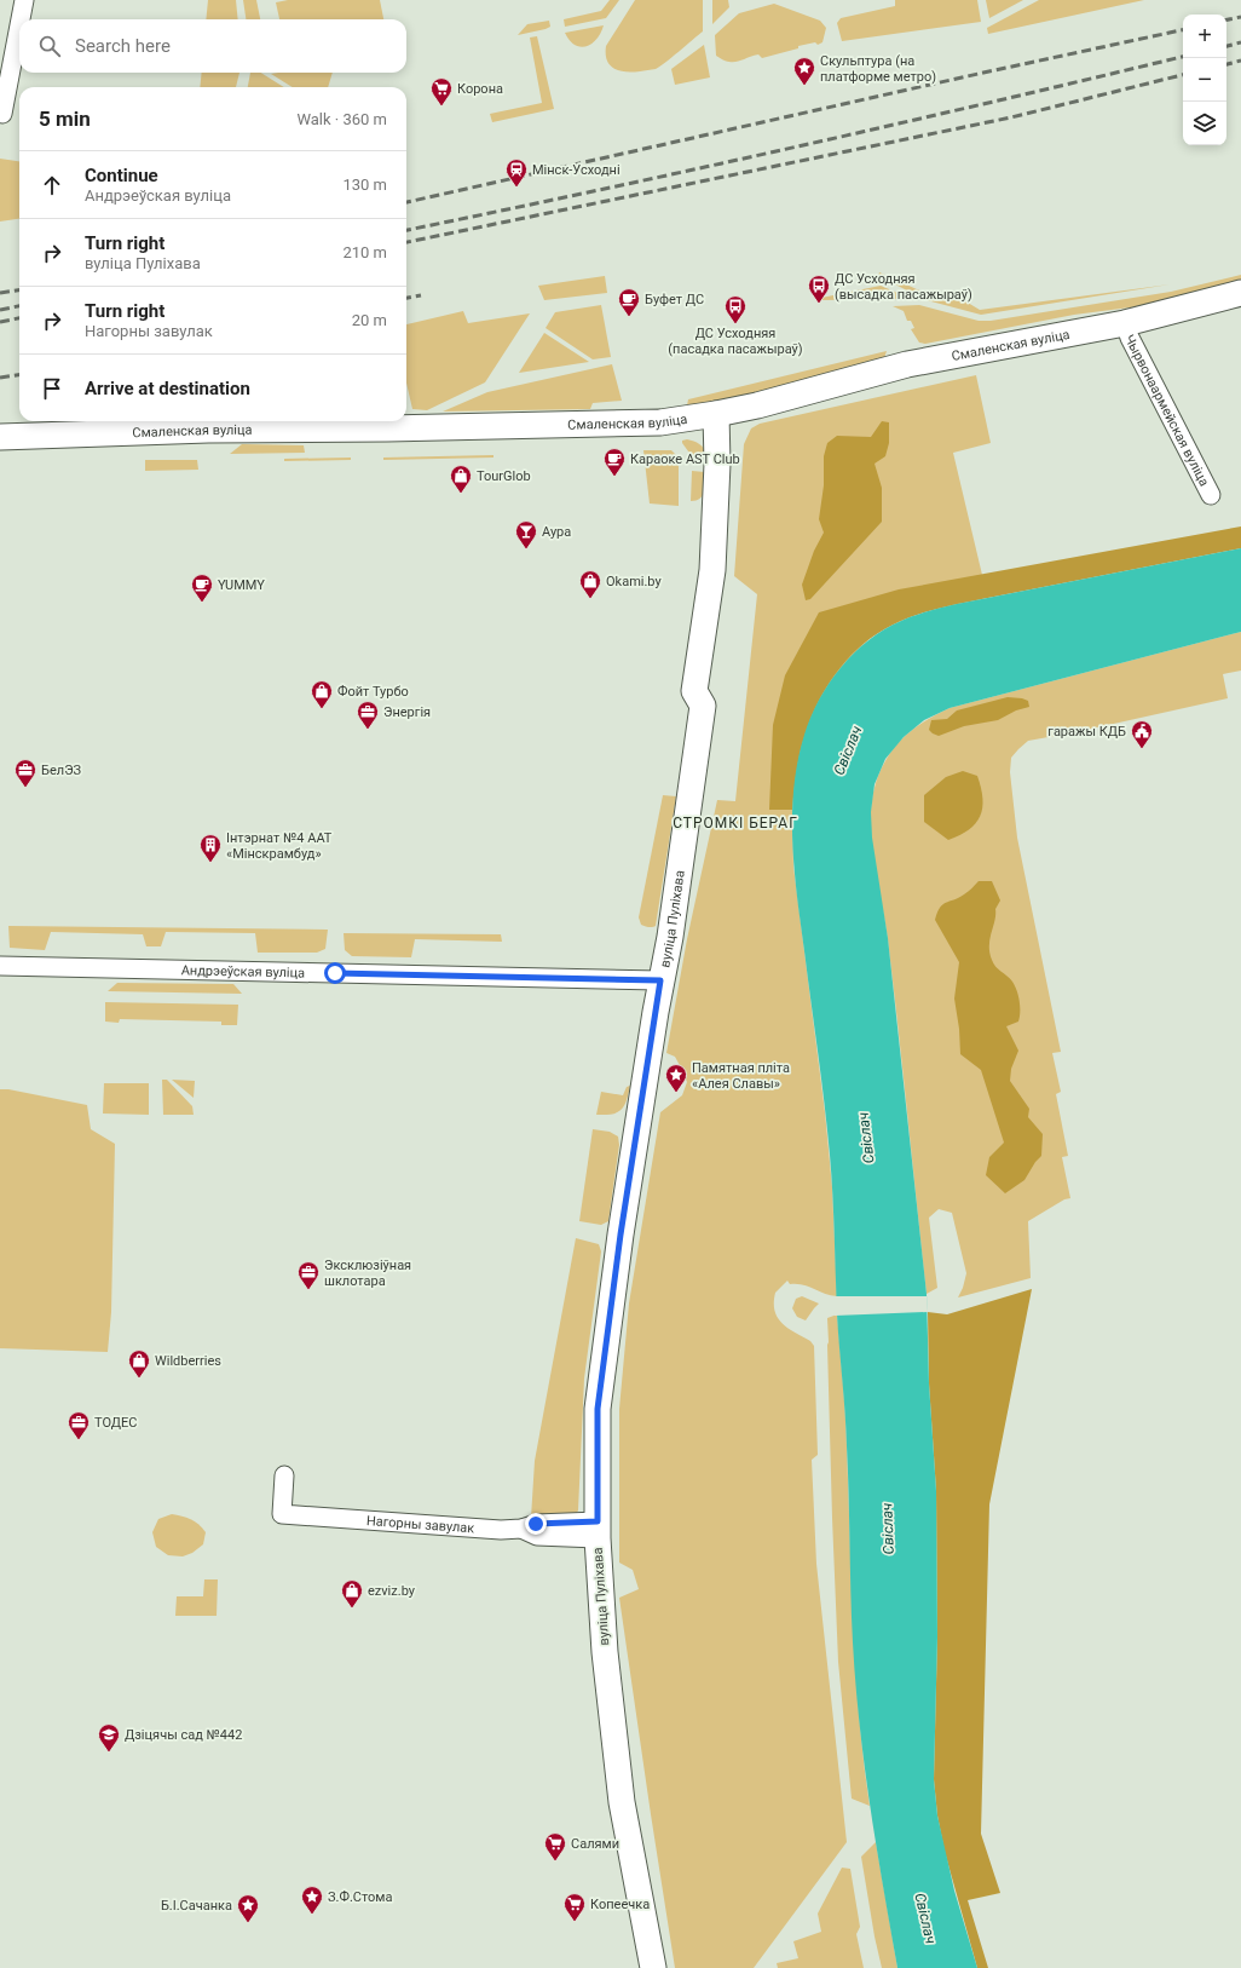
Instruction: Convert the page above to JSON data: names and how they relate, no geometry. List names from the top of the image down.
{
  "streets": {
    "street": [
      "Смаленская вуліца",
      "Чырвонаармейская вуліца",
      "вуліца Пуліхава",
      "Андрэеўская вуліца",
      "Нагорны завулак"
    ]
  },
  "crossings": [
    ["Смаленская вуліца", "Чырвонаармейская вуліца"],
    ["Смаленская вуліца", "вуліца Пуліхава"],
    ["вуліца Пуліхава", "Андрэеўская вуліца"],
    ["вуліца Пуліхава", "Нагорны завулак"]
  ],
  "districts": ["СТРОМКІ БЕРАГ"],
  "water": ["Свіслач"],
  "places": {
    "place": [
      "Скульптура (на платформе метро)",
      "Памятная пліта «Алея Славы»",
      "З.Ф.Стома",
      "Б.І.Сачанка"
    ],
    "supermarket": ["Корона", "Салями", "Копеечка"],
    "station": ["Мінск-Усходні"],
    "bus stop": ["ДС Усходняя (высадка пасажыраў)", "ДС Усходняя (пасадка пасажыраў)"],
    "cafe": ["Буфет ДС", "Караоке AST Club", "YUMMY"],
    "shop": [
      "TourGlob",
      "Okami.by",
      "Фойт Турбо",
      "Wildberries",
      "ezviz.by"
    ],
    "bar": ["Аура"],
    "office": [
      "Энергія",
      "БелЭЗ",
      "Эксклюзіўная шклотара",
      "ТОДЕС"
    ],
    "public building": ["гаражы КДБ"],
    "building": ["Інтэрнат №4 ААТ «Мінскрамбуд»"],
    "school or university": ["Дзіцячы сад №442"]
  },
  "page": {
    "map_buttons": ["+", "−"],
    "search": "Search here",
    "heading": ["5 min", "Walk · 360 m"],
    "list": [
      ["Continue", "Андрэеўская вуліца", "130 m"],
      ["Turn right", "вуліца Пуліхава", "210 m"],
      ["Turn right", "Нагорны завулак", "20 m"],
      "Arrive at destination"
    ]
  }
}
